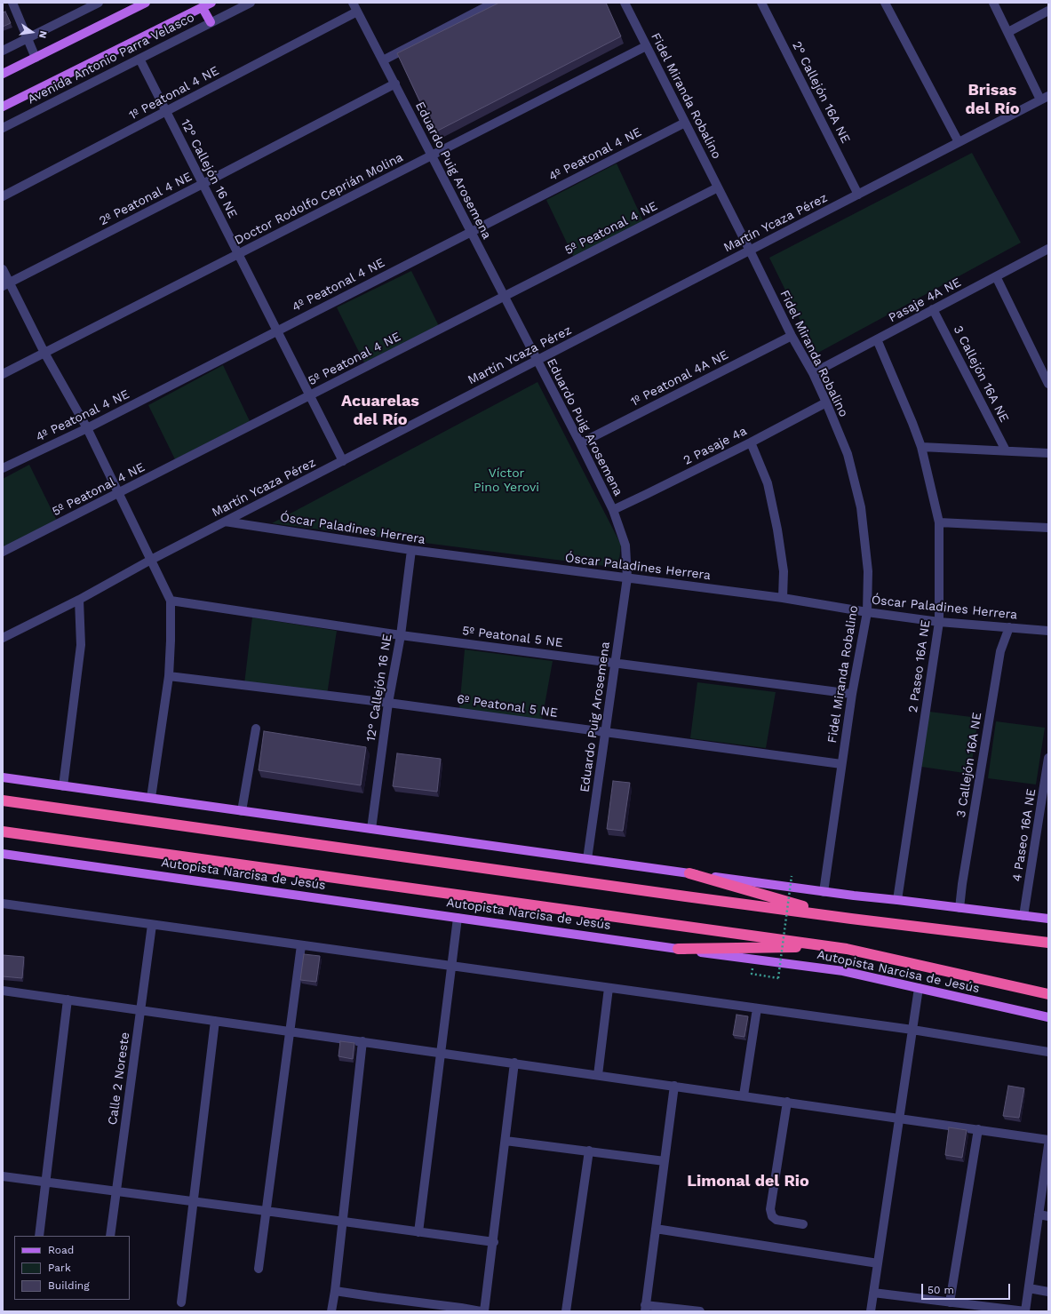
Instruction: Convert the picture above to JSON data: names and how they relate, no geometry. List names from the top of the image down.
{
  "streets": {
    "highway": ["Autopista Narcisa de Jesús"],
    "main road": ["Avenida Antonio Parra Velasco"],
    "street": [
      "2° Callejón 16A NE",
      "1º Peatonal 4 NE",
      "Fidel Miranda Robalino",
      "4º Peatonal 4 NE",
      "12° Callejón 16 NE",
      "Eduardo Puig Arosemena",
      "2º Peatonal 4 NE",
      "Doctor Rodolfo Ceprián Molina",
      "Martín Ycaza Pérez",
      "5º Peatonal 4 NE",
      "Pasaje 4A NE",
      "3 Callejón 16A NE",
      "1º Peatonal 4A NE",
      "2 Pasaje 4a",
      "Óscar Paladines Herrera",
      "5º Peatonal 5 NE",
      "2 Paseo 16A NE",
      "6º Peatonal 5 NE",
      "4 Paseo 16A NE",
      "Calle 2 Noreste"
    ]
  },
  "crossings": [
    ["Avenida Antonio Parra Velasco", "12° Callejón 16 NE"],
    ["2° Callejón 16A NE", "Martín Ycaza Pérez"],
    ["1º Peatonal 4 NE", "12° Callejón 16 NE"],
    ["1º Peatonal 4 NE", "Eduardo Puig Arosemena"],
    ["Fidel Miranda Robalino", "4º Peatonal 4 NE"],
    ["Fidel Miranda Robalino", "Doctor Rodolfo Ceprián Molina"],
    ["Fidel Miranda Robalino", "Martín Ycaza Pérez"],
    ["Fidel Miranda Robalino", "5º Peatonal 4 NE"],
    ["Fidel Miranda Robalino", "Pasaje 4A NE"],
    ["Fidel Miranda Robalino", "1º Peatonal 4A NE"],
    ["Fidel Miranda Robalino", "2 Pasaje 4a"],
    ["Fidel Miranda Robalino", "Óscar Paladines Herrera"],
    ["Fidel Miranda Robalino", "5º Peatonal 5 NE"],
    ["Fidel Miranda Robalino", "6º Peatonal 5 NE"],
    ["4º Peatonal 4 NE", "12° Callejón 16 NE"],
    ["4º Peatonal 4 NE", "Eduardo Puig Arosemena"],
    ["12° Callejón 16 NE", "2º Peatonal 4 NE"],
    ["12° Callejón 16 NE", "Doctor Rodolfo Ceprián Molina"],
    ["12° Callejón 16 NE", "Martín Ycaza Pérez"],
    ["12° Callejón 16 NE", "5º Peatonal 4 NE"],
    ["12° Callejón 16 NE", "Óscar Paladines Herrera"],
    ["12° Callejón 16 NE", "5º Peatonal 5 NE"],
    ["12° Callejón 16 NE", "6º Peatonal 5 NE"],
    ["Eduardo Puig Arosemena", "2º Peatonal 4 NE"],
    ["Eduardo Puig Arosemena", "Doctor Rodolfo Ceprián Molina"],
    ["Eduardo Puig Arosemena", "Martín Ycaza Pérez"],
    ["Eduardo Puig Arosemena", "5º Peatonal 4 NE"],
    ["Eduardo Puig Arosemena", "1º Peatonal 4A NE"],
    ["Eduardo Puig Arosemena", "2 Pasaje 4a"],
    ["Eduardo Puig Arosemena", "Óscar Paladines Herrera"],
    ["Eduardo Puig Arosemena", "5º Peatonal 5 NE"],
    ["Eduardo Puig Arosemena", "6º Peatonal 5 NE"],
    ["Martín Ycaza Pérez", "Óscar Paladines Herrera"],
    ["Pasaje 4A NE", "3 Callejón 16A NE"],
    ["Pasaje 4A NE", "2 Paseo 16A NE"],
    ["3 Callejón 16A NE", "Óscar Paladines Herrera"],
    ["Óscar Paladines Herrera", "2 Paseo 16A NE"]
  ],
  "districts": ["Brisas del Río", "Acuarelas del Río", "Limonal del Rio"],
  "parks": ["Víctor Pino Yerovi"],
  "legend": ["Road", "Park", "Building"],
  "scale_bar": "50 m",
  "north": "right"
}
